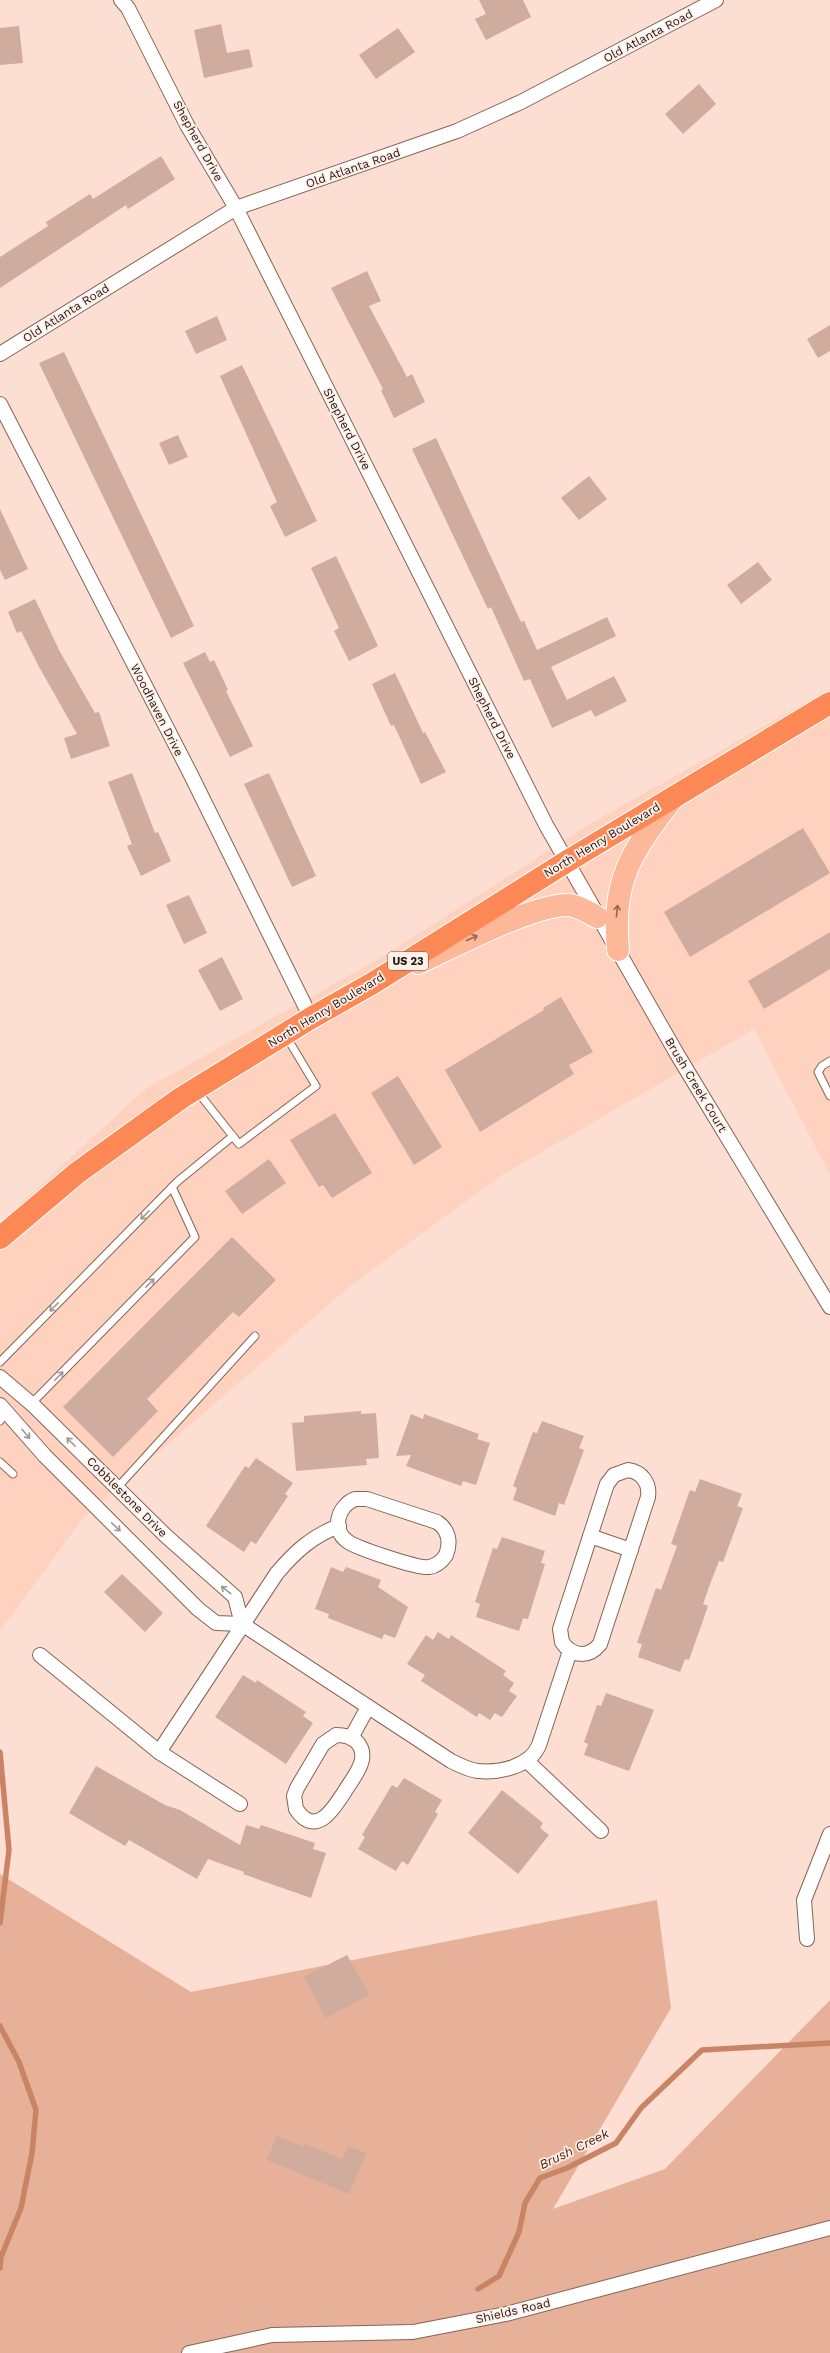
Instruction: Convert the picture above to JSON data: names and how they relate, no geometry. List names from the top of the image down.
{
  "streets": {
    "highway": ["North Henry Boulevard", "US 23"],
    "street": [
      "Old Atlanta Road",
      "Shepherd Drive",
      "Woodhaven Drive",
      "Brush Creek Court",
      "Cobblestone Drive",
      "Shields Road"
    ]
  },
  "crossings": [
    ["Old Atlanta Road", "Shepherd Drive"],
    ["Shepherd Drive", "North Henry Boulevard"],
    ["Shepherd Drive", "Brush Creek Court"],
    ["Woodhaven Drive", "North Henry Boulevard"],
    ["North Henry Boulevard", "Brush Creek Court"]
  ],
  "water": ["Brush Creek"]
}
